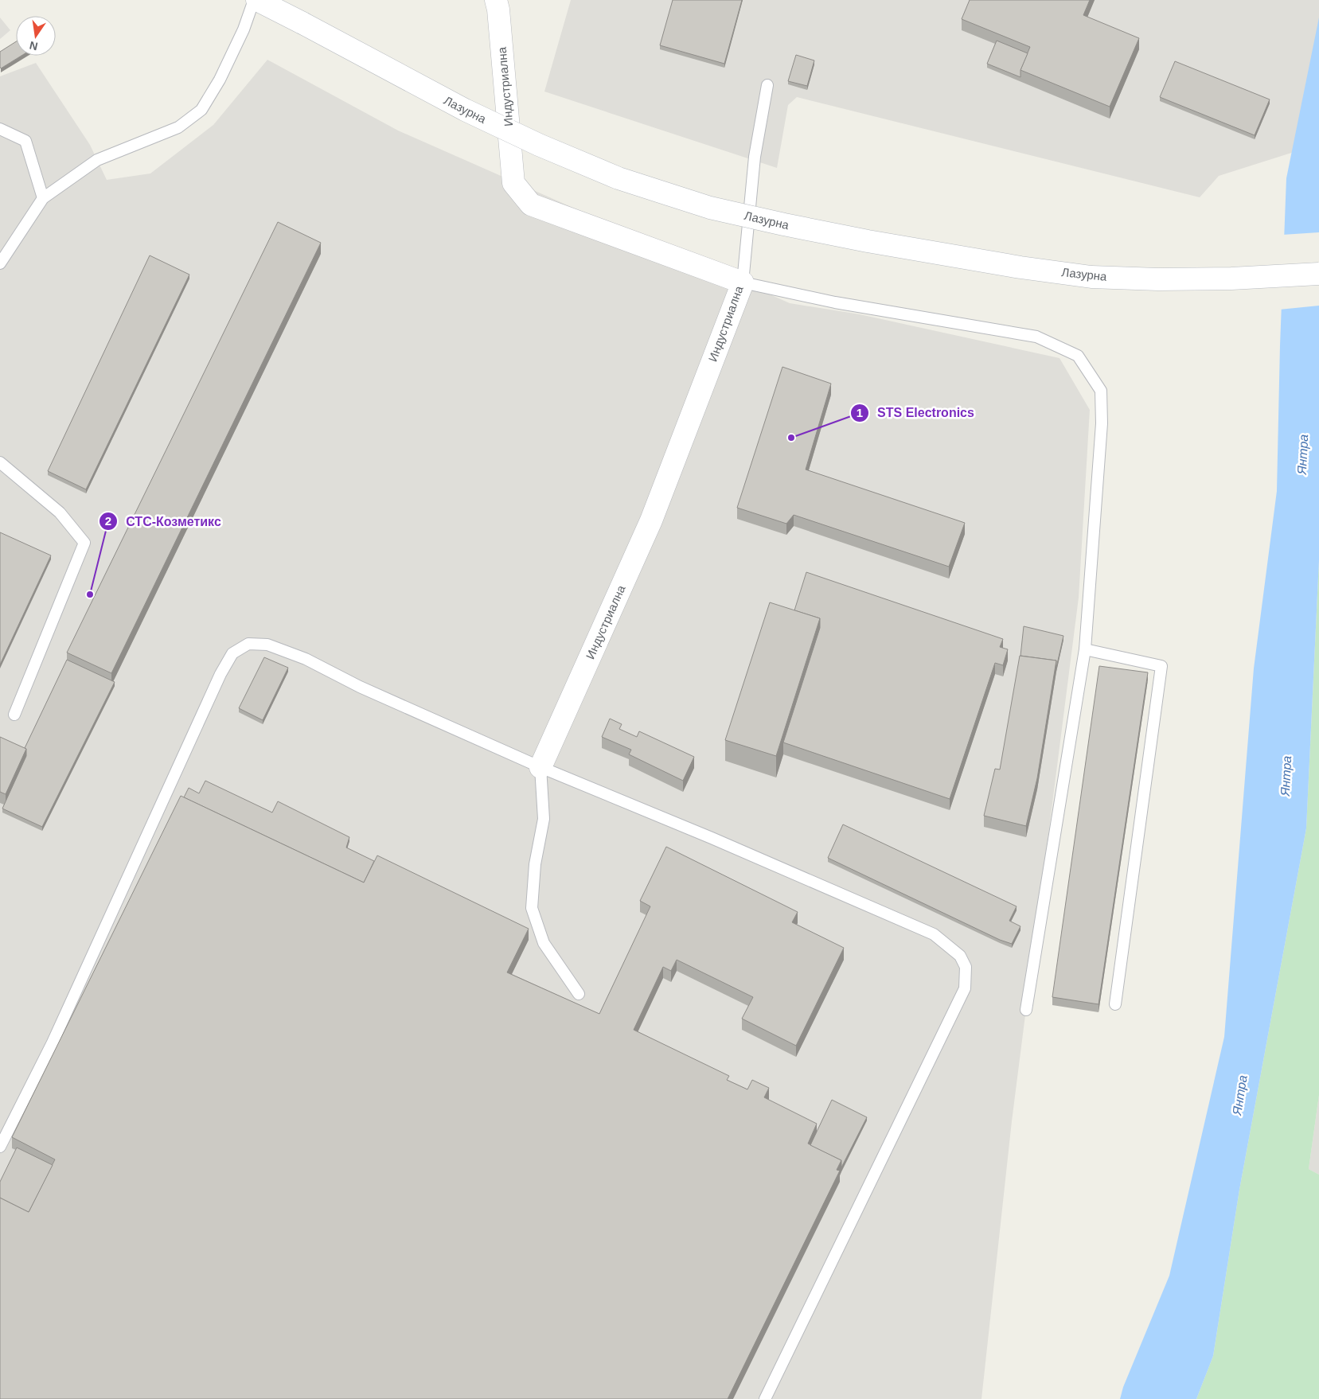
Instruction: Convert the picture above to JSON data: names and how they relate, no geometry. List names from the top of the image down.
{
  "streets": {
    "street": ["Индустриална", "Лазурна"]
  },
  "water": ["Янтра"],
  "places": ["STS Electronics", "СТС-Козметикс"],
  "north": "bottom"
}
